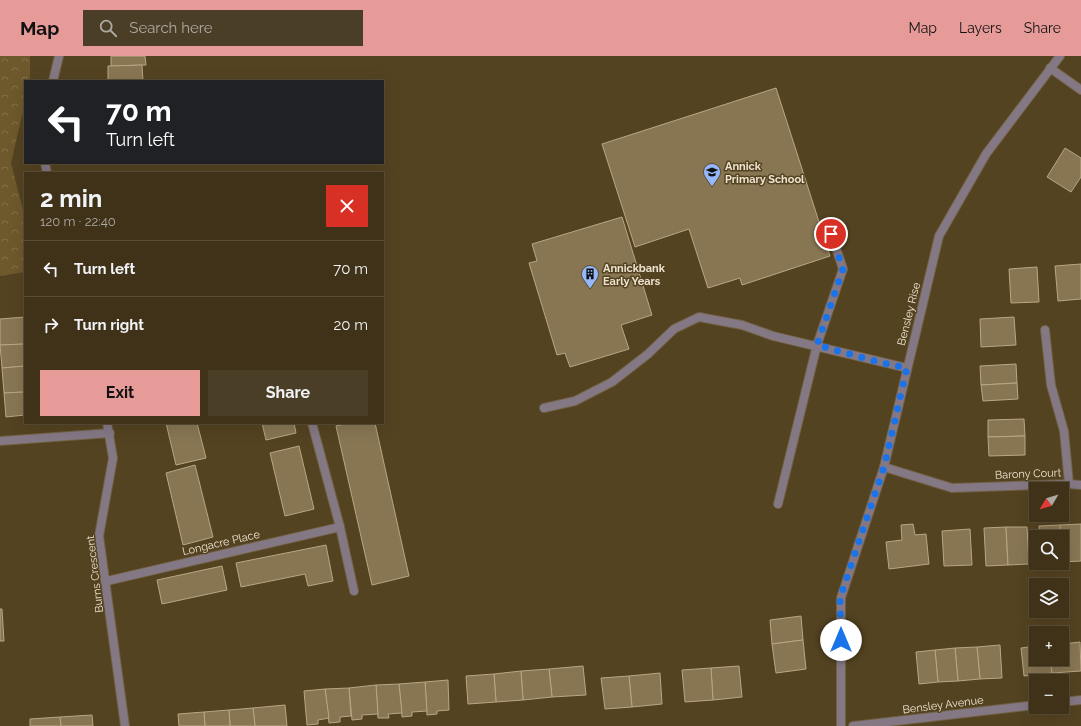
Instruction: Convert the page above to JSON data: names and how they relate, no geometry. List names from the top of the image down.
{
  "streets": {
    "street": [
      "Bensley Rise",
      "Barony Court",
      "Longacre Place",
      "Burns Crescent",
      "Bensley Avenue"
    ]
  },
  "crossings": [
    ["Bensley Rise", "Barony Court"],
    ["Longacre Place", "Burns Crescent"]
  ],
  "places": {
    "school or university": ["Annick Primary School"],
    "building": ["Annickbank Early Years"]
  },
  "north": "bottom left",
  "page": {
    "header": "Map",
    "search": "Search here",
    "nav": ["Map", "Layers", "Share"],
    "turn": ["70 m", "Turn left"],
    "heading": ["2 min", "120 m · 22:40"],
    "list": [
      {
        "name": "Turn left",
        "value": "70 m"
      },
      {
        "name": "Turn right",
        "value": "20 m"
      }
    ],
    "buttons": ["Exit", "Share"],
    "map_buttons": ["+", "−"]
  }
}
